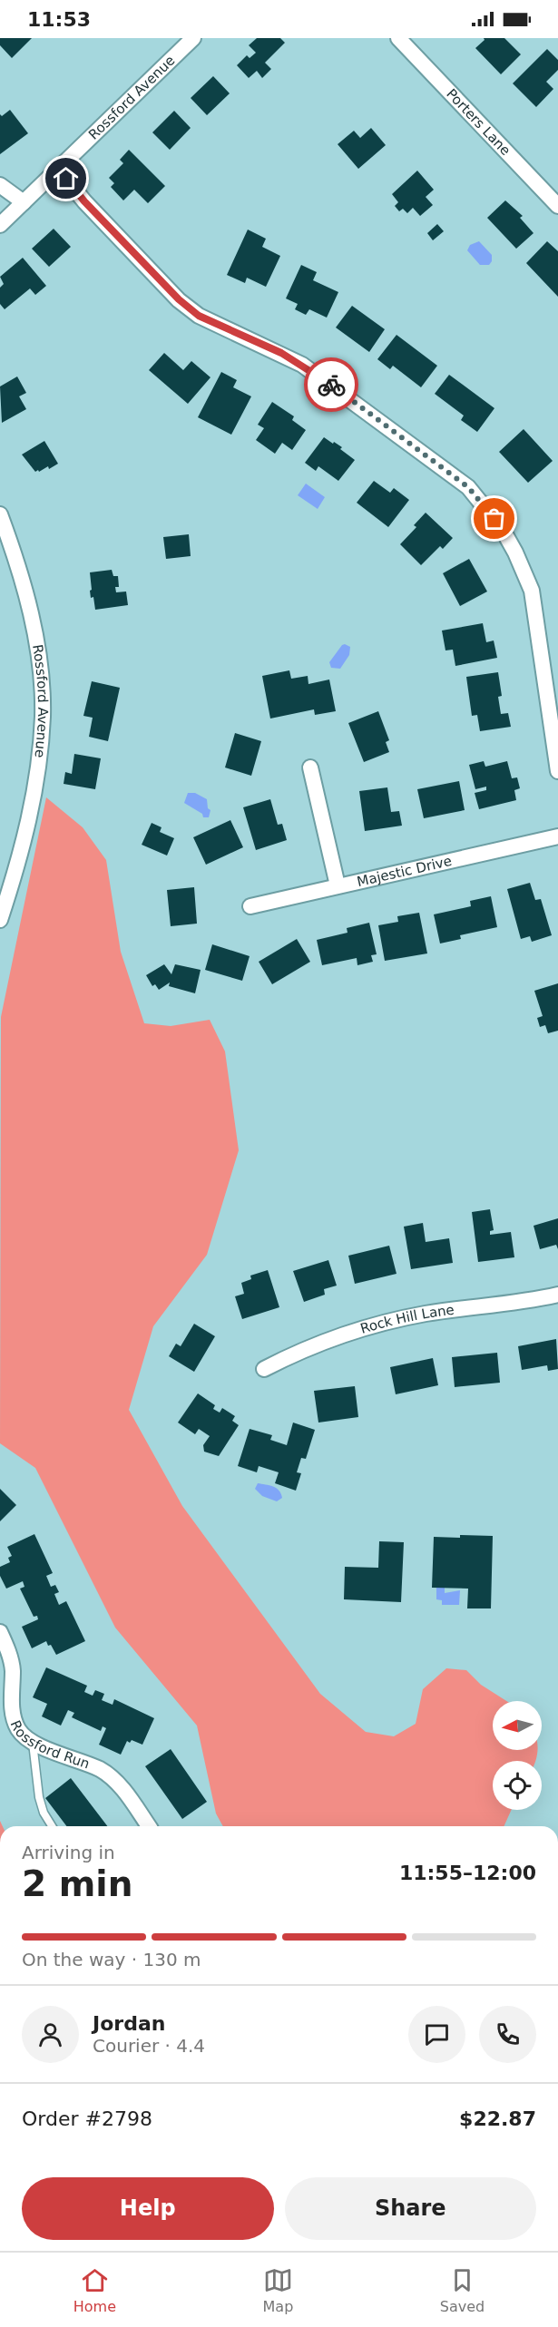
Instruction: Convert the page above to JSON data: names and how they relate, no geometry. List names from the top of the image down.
{
  "streets": {
    "street": [
      "Rossford Avenue",
      "Porters Lane",
      "Majestic Drive",
      "Rock Hill Lane",
      "Rossford Run"
    ]
  },
  "north": "left",
  "page": {
    "status": "11:53",
    "heading": ["2 min", "Arriving in", "11:55–12:00"],
    "panel": [
      "Jordan",
      "Courier · 4.4",
      "Order #2798",
      "$22.87"
    ],
    "bar": "On the way · 130 m",
    "buttons": ["Help", "Share"],
    "tabs": ["Home", "Map", "Saved"]
  }
}
